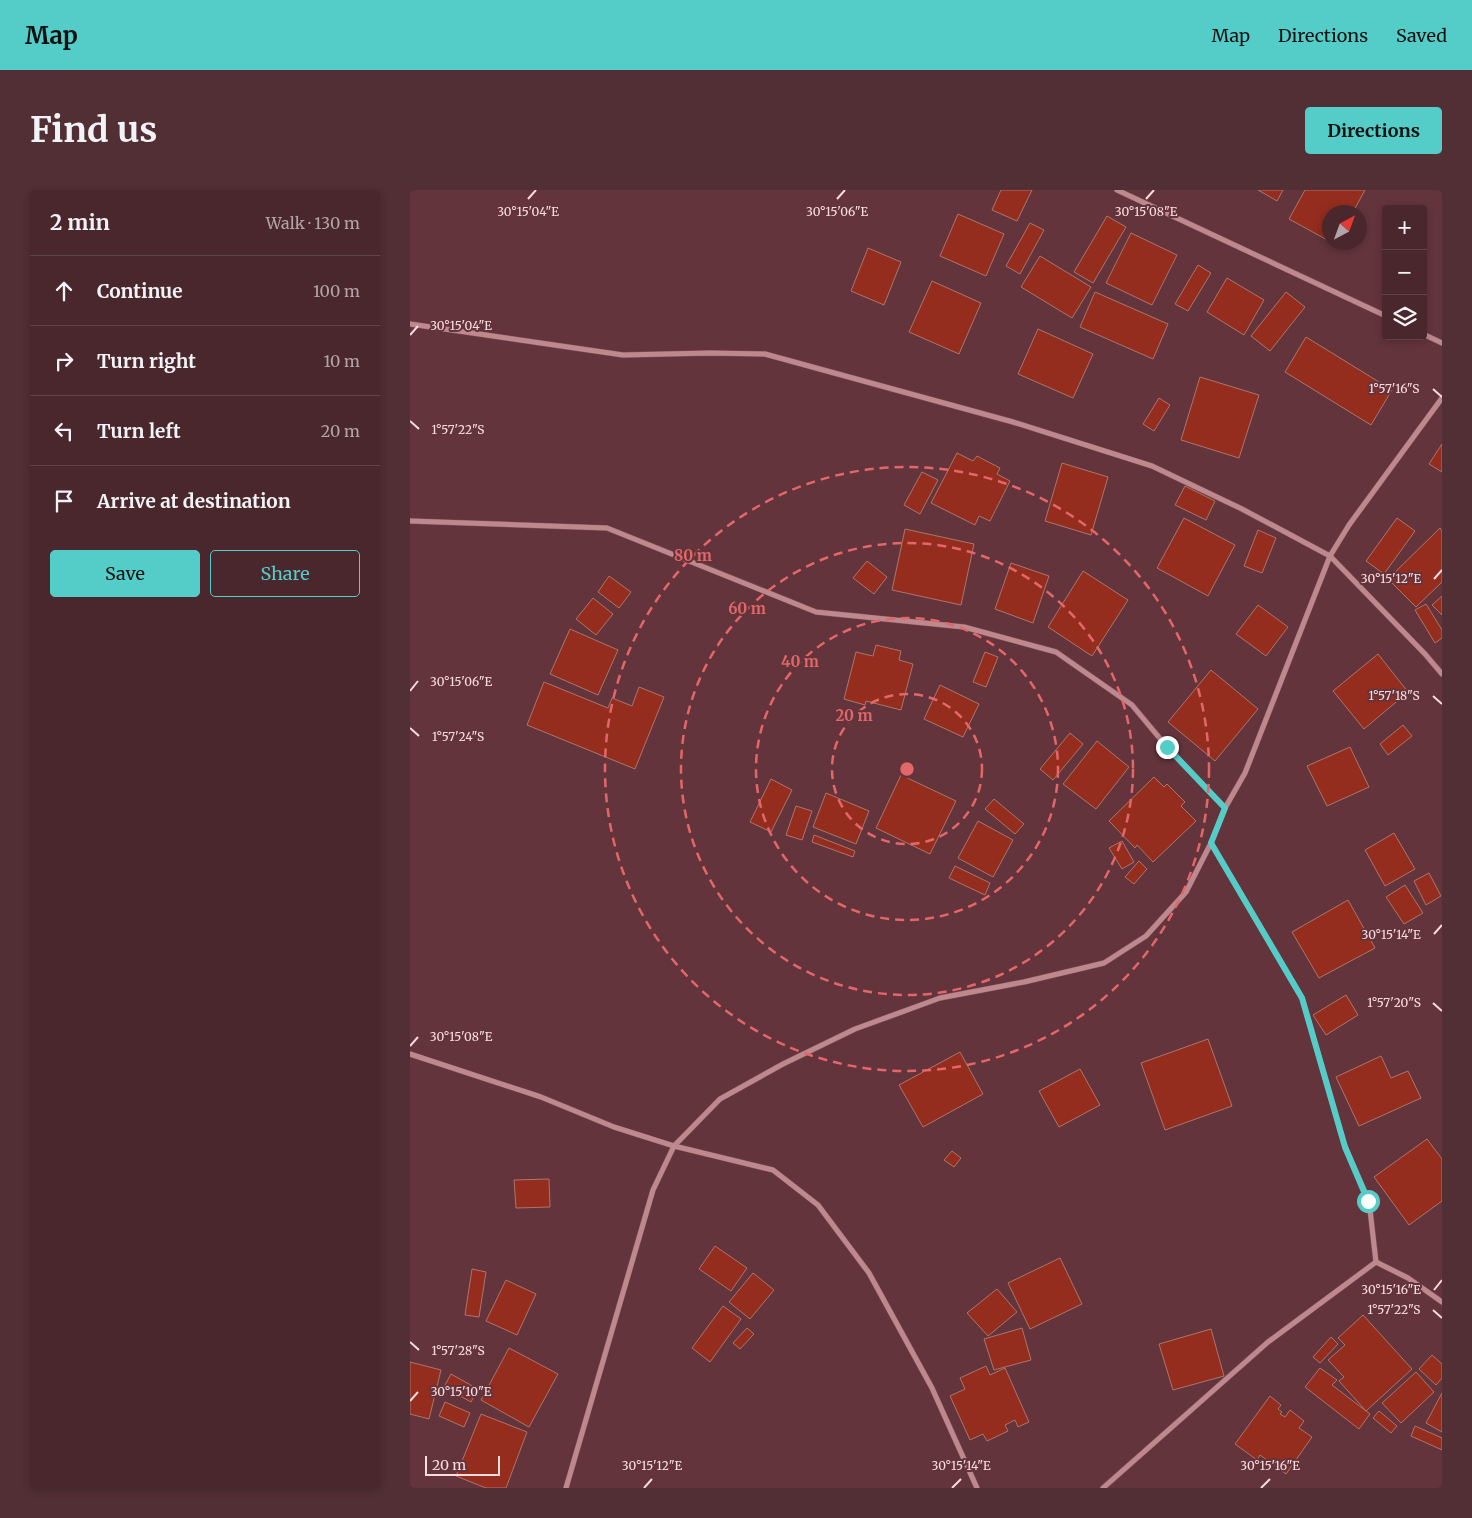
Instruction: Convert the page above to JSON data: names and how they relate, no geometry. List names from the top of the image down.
{
  "scale_bar": "20 m",
  "north": "top right",
  "page": {
    "header": "Map",
    "nav": ["Map", "Directions", "Saved"],
    "buttons": [
      "Directions",
      ["Save", "Share"]
    ],
    "title": "Find us",
    "heading": ["2 min", "Walk · 130 m"],
    "map_buttons": ["+", "−"],
    "list": [
      ["Continue", "100 m"],
      ["Turn right", "10 m"],
      ["Turn left", "20 m"],
      "Arrive at destination"
    ],
    "scale": "20 m"
  },
  "coordinates": [
    "30°15'04\"E",
    "30°15'08\"E",
    "30°15'06\"E",
    "1°57'16\"S",
    "1°57'22\"S",
    "30°15'12\"E",
    "1°57'18\"S",
    "1°57'24\"S",
    "30°15'14\"E",
    "1°57'20\"S",
    "30°15'16\"E",
    "1°57'28\"S",
    "30°15'10\"E"
  ],
  "rings": [
    "80 m",
    "60 m",
    "40 m",
    "20 m"
  ]
}
